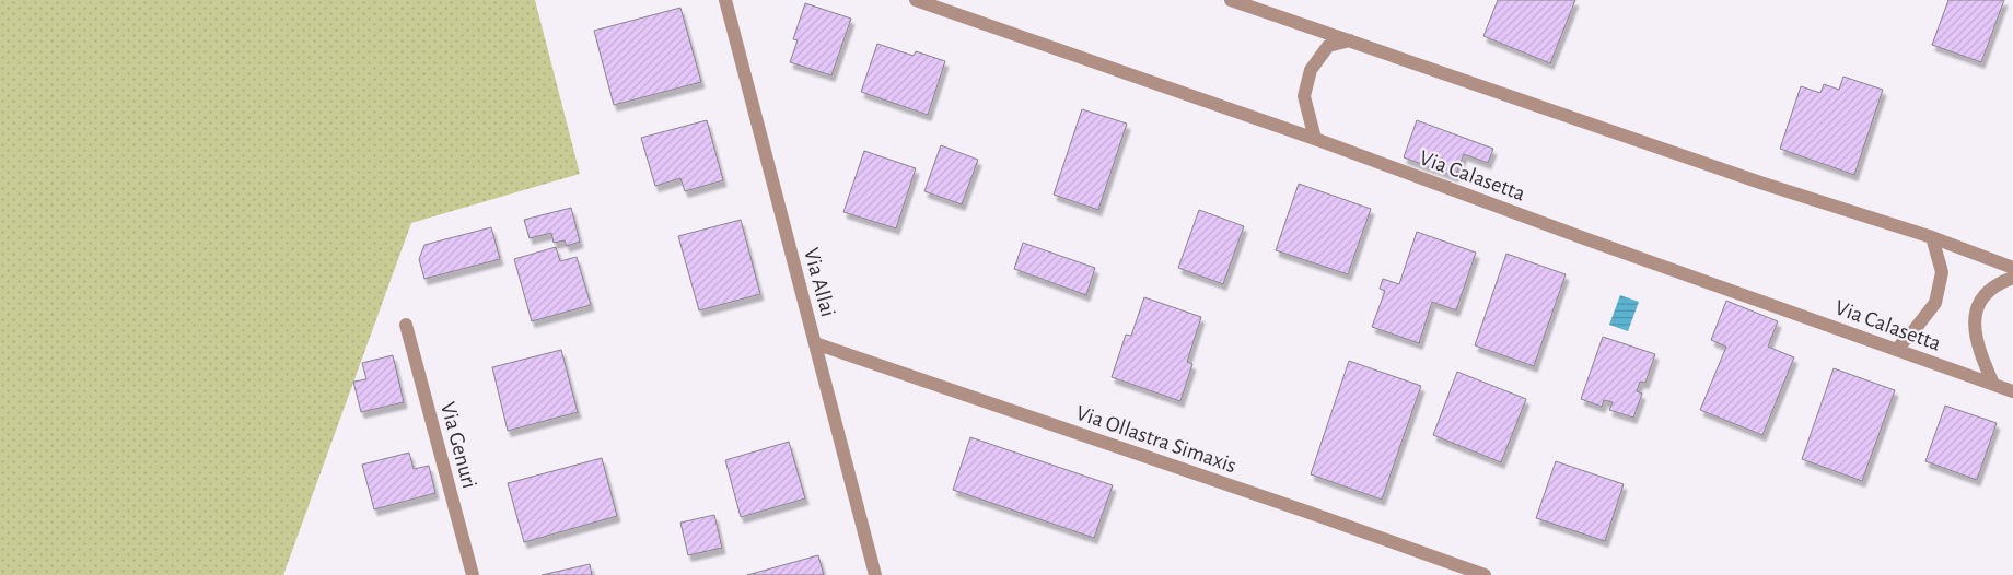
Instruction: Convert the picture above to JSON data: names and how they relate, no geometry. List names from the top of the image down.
{
  "streets": {
    "street": [
      "Via Calasetta",
      "Via Allai",
      "Via Ollastra Simaxis",
      "Via Genuri"
    ]
  },
  "crossings": [
    ["Via Allai", "Via Ollastra Simaxis"]
  ]
}
